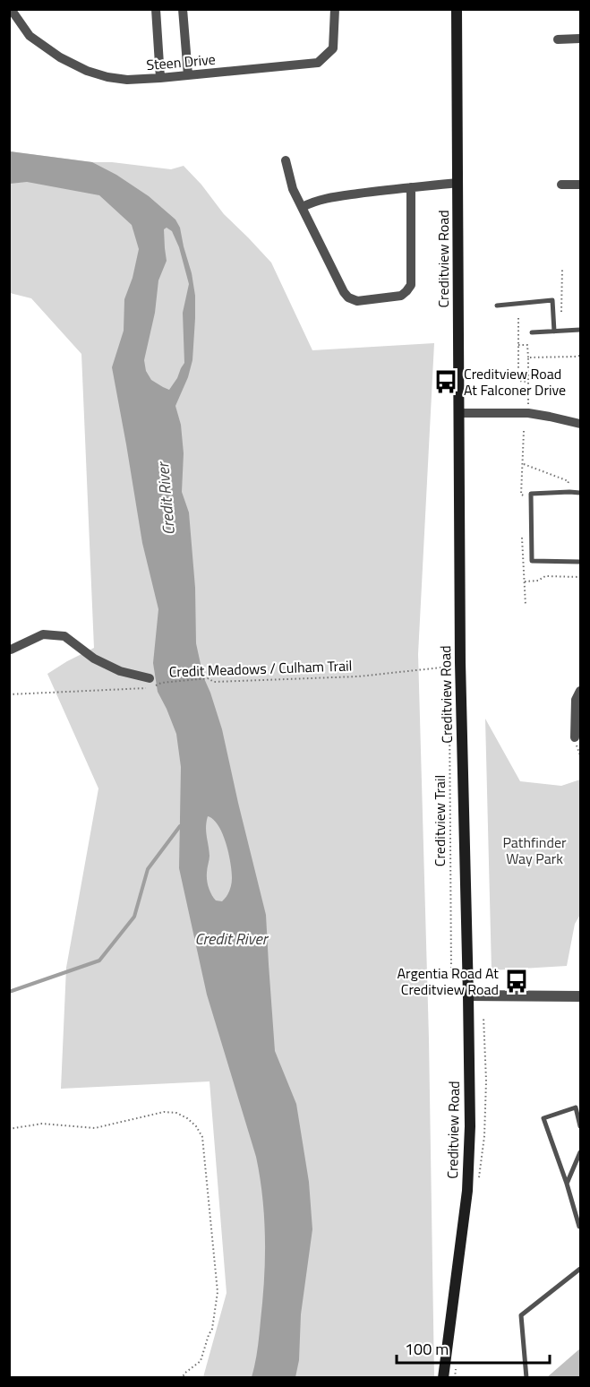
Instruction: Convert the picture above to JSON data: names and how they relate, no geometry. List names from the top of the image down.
{
  "streets": {
    "main road": ["Creditview Road"],
    "street": ["Steen Drive"],
    "path": ["Credit Meadows / Culham Trail", "Creditview Trail"]
  },
  "water": ["Credit River"],
  "parks": ["Pathfinder Way Park"],
  "places": {
    "bus stop": ["Creditview Road At Falconer Drive", "Argentia Road At Creditview Road"]
  },
  "scale_bar": "100 m"
}
